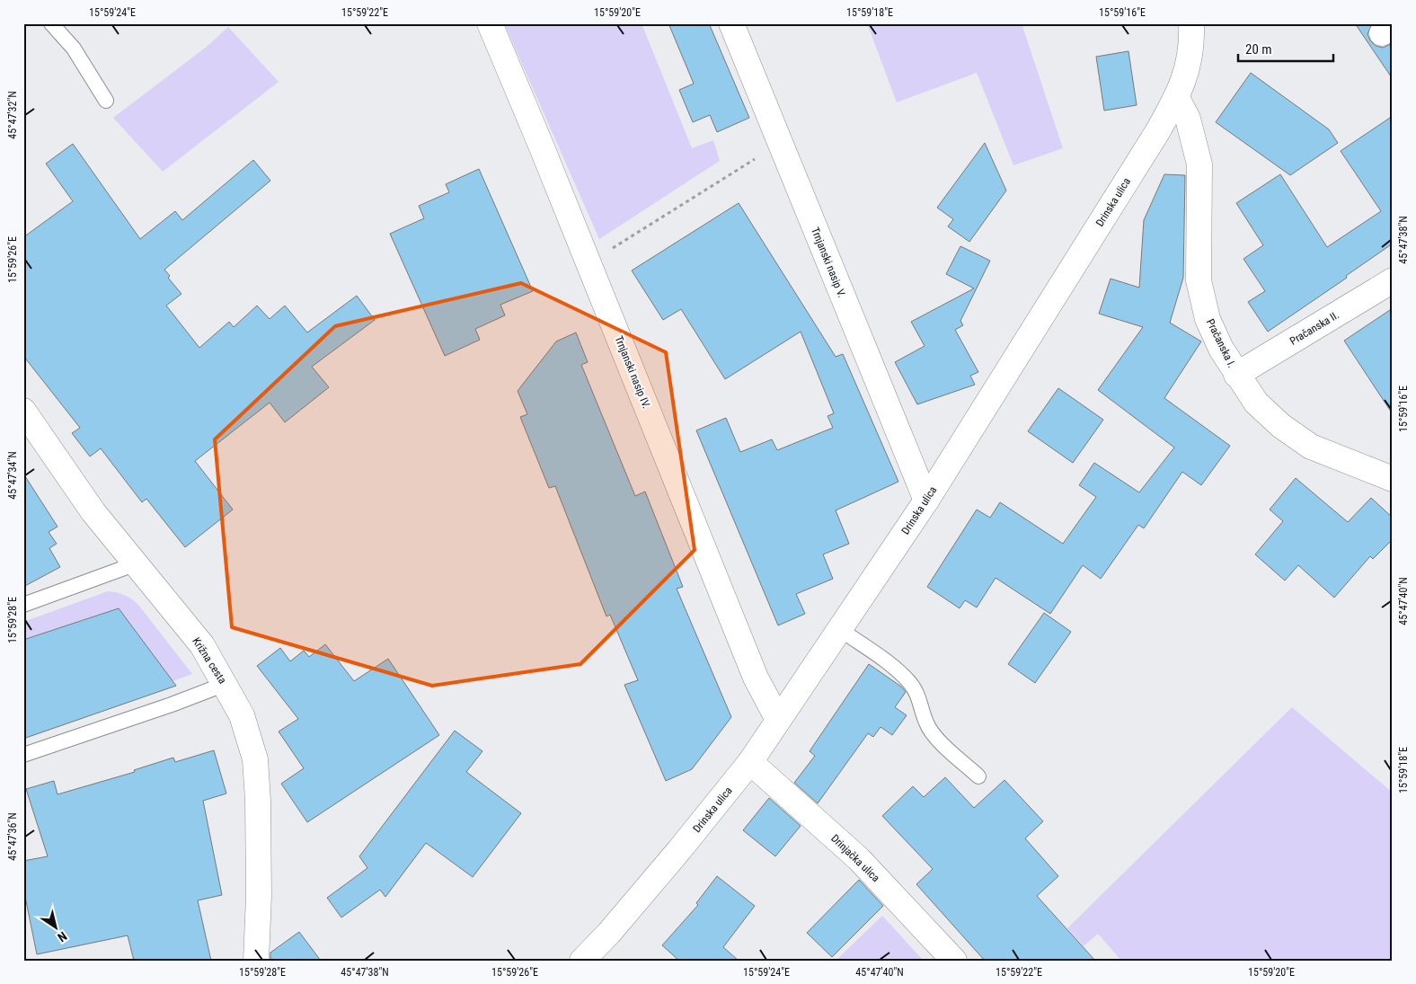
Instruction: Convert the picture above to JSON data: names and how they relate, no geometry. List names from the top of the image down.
{
  "streets": {
    "street": [
      "Drinska ulica",
      "Trnjanski nasip V.",
      "Pračanska II.",
      "Pračanska I.",
      "Trnjanski nasip IV.",
      "Križna cesta",
      "Drinjačka ulica"
    ]
  },
  "crossings": [
    ["Drinska ulica", "Trnjanski nasip V."],
    ["Drinska ulica", "Pračanska I."],
    ["Drinska ulica", "Trnjanski nasip IV."],
    ["Drinska ulica", "Drinjačka ulica"],
    ["Pračanska II.", "Pračanska I."]
  ],
  "scale_bar": "20 m",
  "north": "bottom right",
  "coordinates": [
    "15°59'24\"E",
    "15°59'22\"E",
    "15°59'20\"E",
    "15°59'18\"E",
    "15°59'16\"E",
    "45°47'32\"N",
    "45°47'38\"N",
    "15°59'26\"E",
    "45°47'34\"N",
    "45°47'40\"N",
    "15°59'28\"E",
    "45°47'36\"N"
  ]
}
